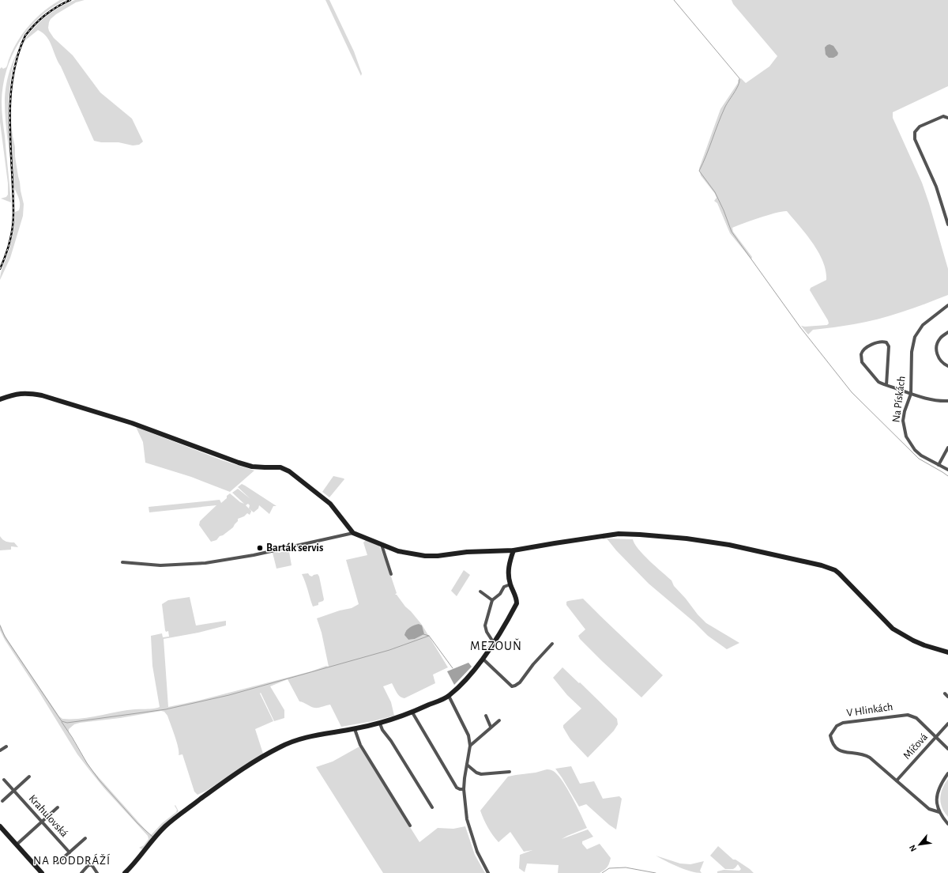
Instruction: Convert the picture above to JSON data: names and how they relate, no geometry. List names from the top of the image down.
{
  "streets": {
    "street": [
      "Na Pískách",
      "V Hlinkách",
      "Míčová",
      "Krahulovská"
    ]
  },
  "crossings": [
    ["V Hlinkách", "Míčová"]
  ],
  "districts": ["MEZOUŇ", "NA PODDRÁŽÍ"],
  "places": ["Barták servis"],
  "north": "bottom left"
}
